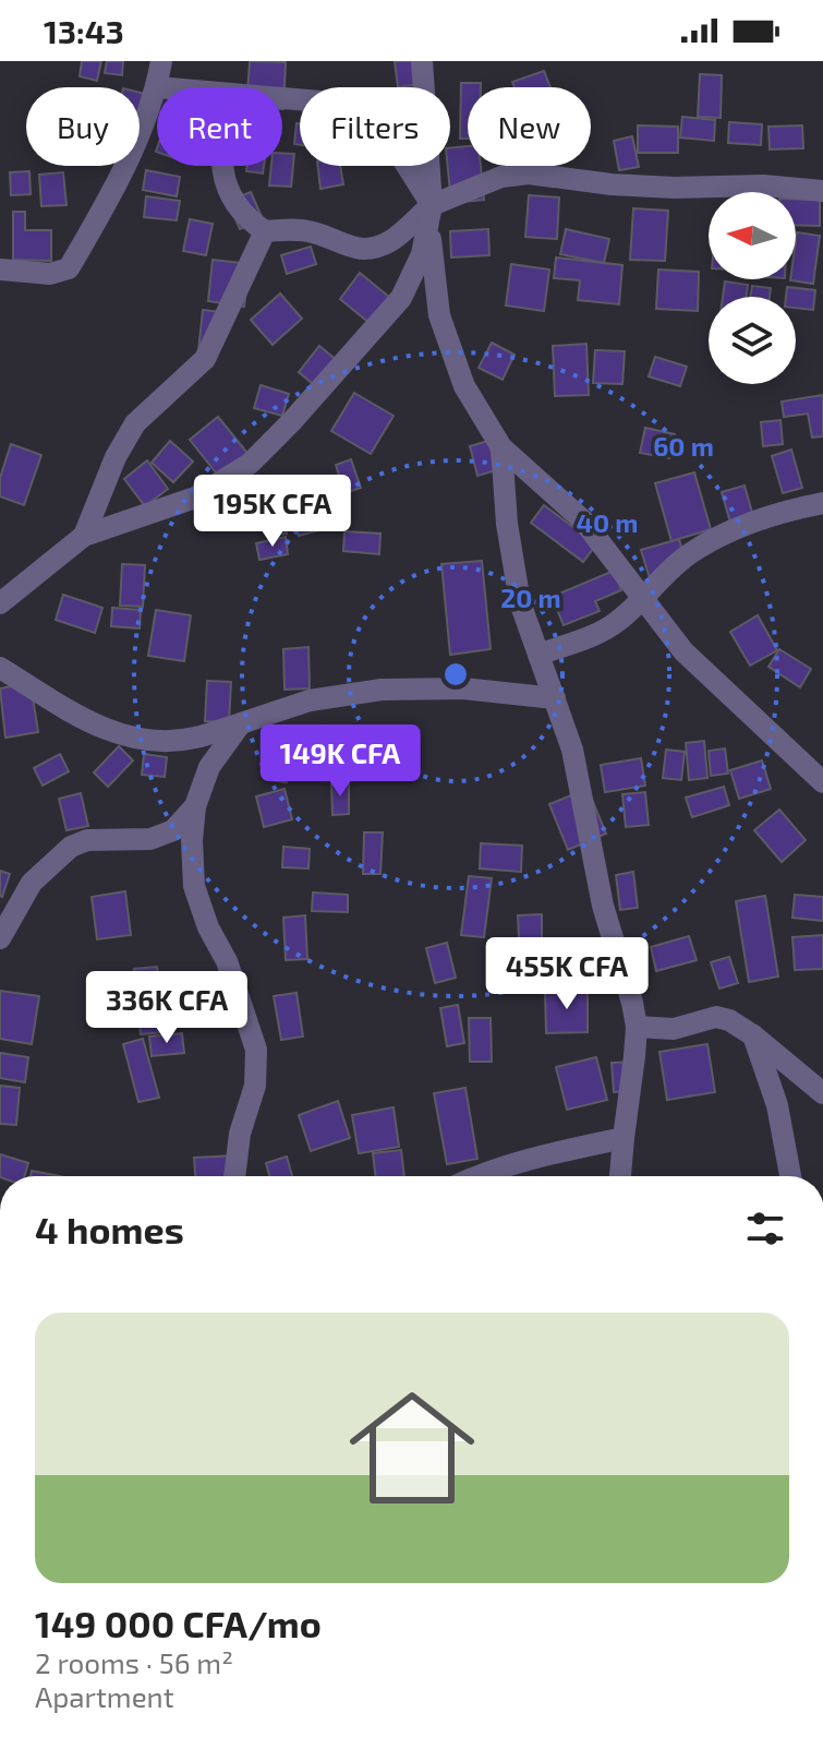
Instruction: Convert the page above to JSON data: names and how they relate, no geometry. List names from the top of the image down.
{
  "north": "left",
  "page": {
    "status": "13:43",
    "chip": [
      "Buy",
      "Rent",
      "Filters",
      "New"
    ],
    "price": [
      "195K CFA",
      "149K CFA",
      "455K CFA",
      "336K CFA"
    ],
    "heading": "4 homes",
    "list": [
      {
        "name": "149 000 CFA/mo",
        "note": "2 rooms · 56 m² · Apartment"
      }
    ]
  },
  "rings": ["60 m", "40 m", "20 m"]
}
